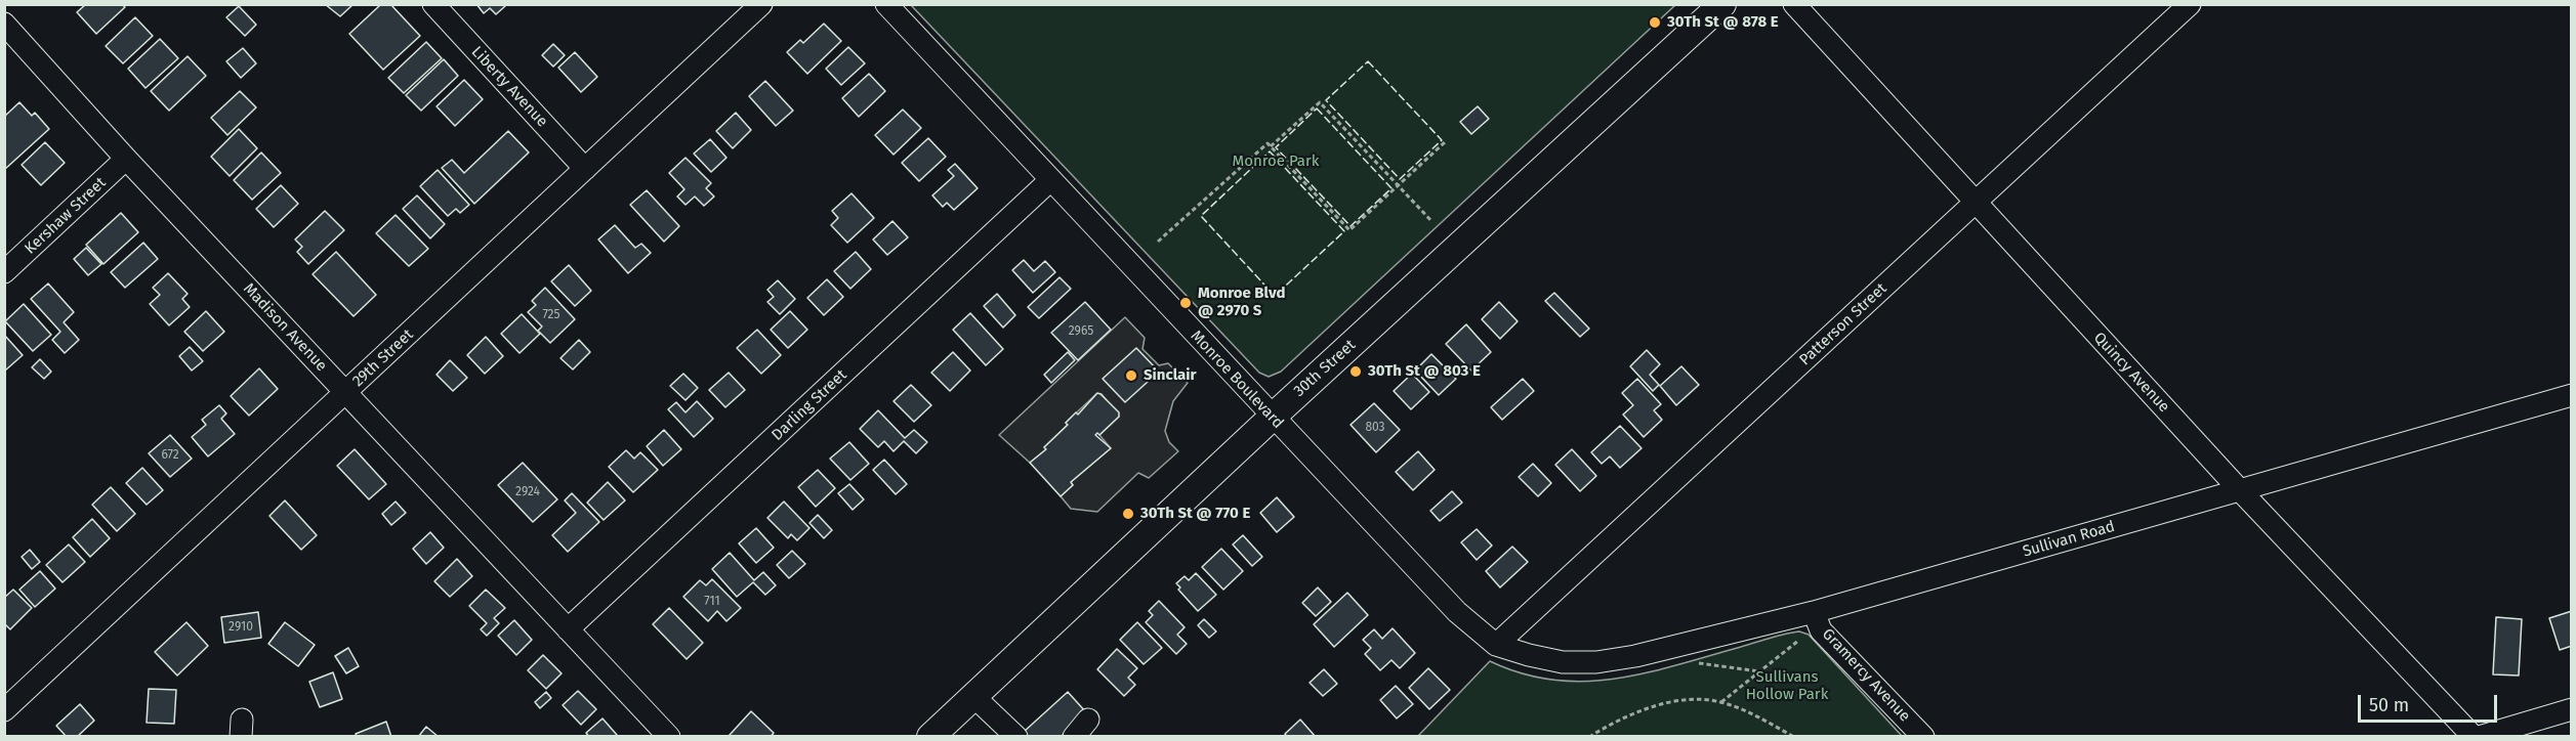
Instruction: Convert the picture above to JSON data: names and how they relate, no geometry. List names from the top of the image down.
{
  "streets": {
    "main road": ["30th Street"],
    "street": [
      "Liberty Avenue",
      "Kershaw Street",
      "Patterson Street",
      "Madison Avenue",
      "29th Street",
      "Quincy Avenue",
      "Monroe Boulevard",
      "Darling Street",
      "Sullivan Road",
      "Gramercy Avenue"
    ]
  },
  "crossings": [
    ["Liberty Avenue", "29th Street"],
    ["Kershaw Street", "Madison Avenue"],
    ["Patterson Street", "Quincy Avenue"],
    ["Patterson Street", "Monroe Boulevard"],
    ["Madison Avenue", "29th Street"],
    ["Madison Avenue", "Darling Street"],
    ["30th Street", "Monroe Boulevard"],
    ["Quincy Avenue", "Sullivan Road"],
    ["Monroe Boulevard", "Darling Street"],
    ["Monroe Boulevard", "Sullivan Road"],
    ["Sullivan Road", "Gramercy Avenue"]
  ],
  "parks": ["Monroe Park", "Sullivans Hollow Park"],
  "places": [
    "30Th St @ 878 E",
    "Monroe Blvd @ 2970 S",
    "30Th St @ 803 E",
    "Sinclair",
    "30Th St @ 770 E"
  ],
  "house_numbers": [
    "725",
    "2965",
    "803",
    "672",
    "2924",
    "711",
    "2910"
  ],
  "scale_bar": "50 m"
}
